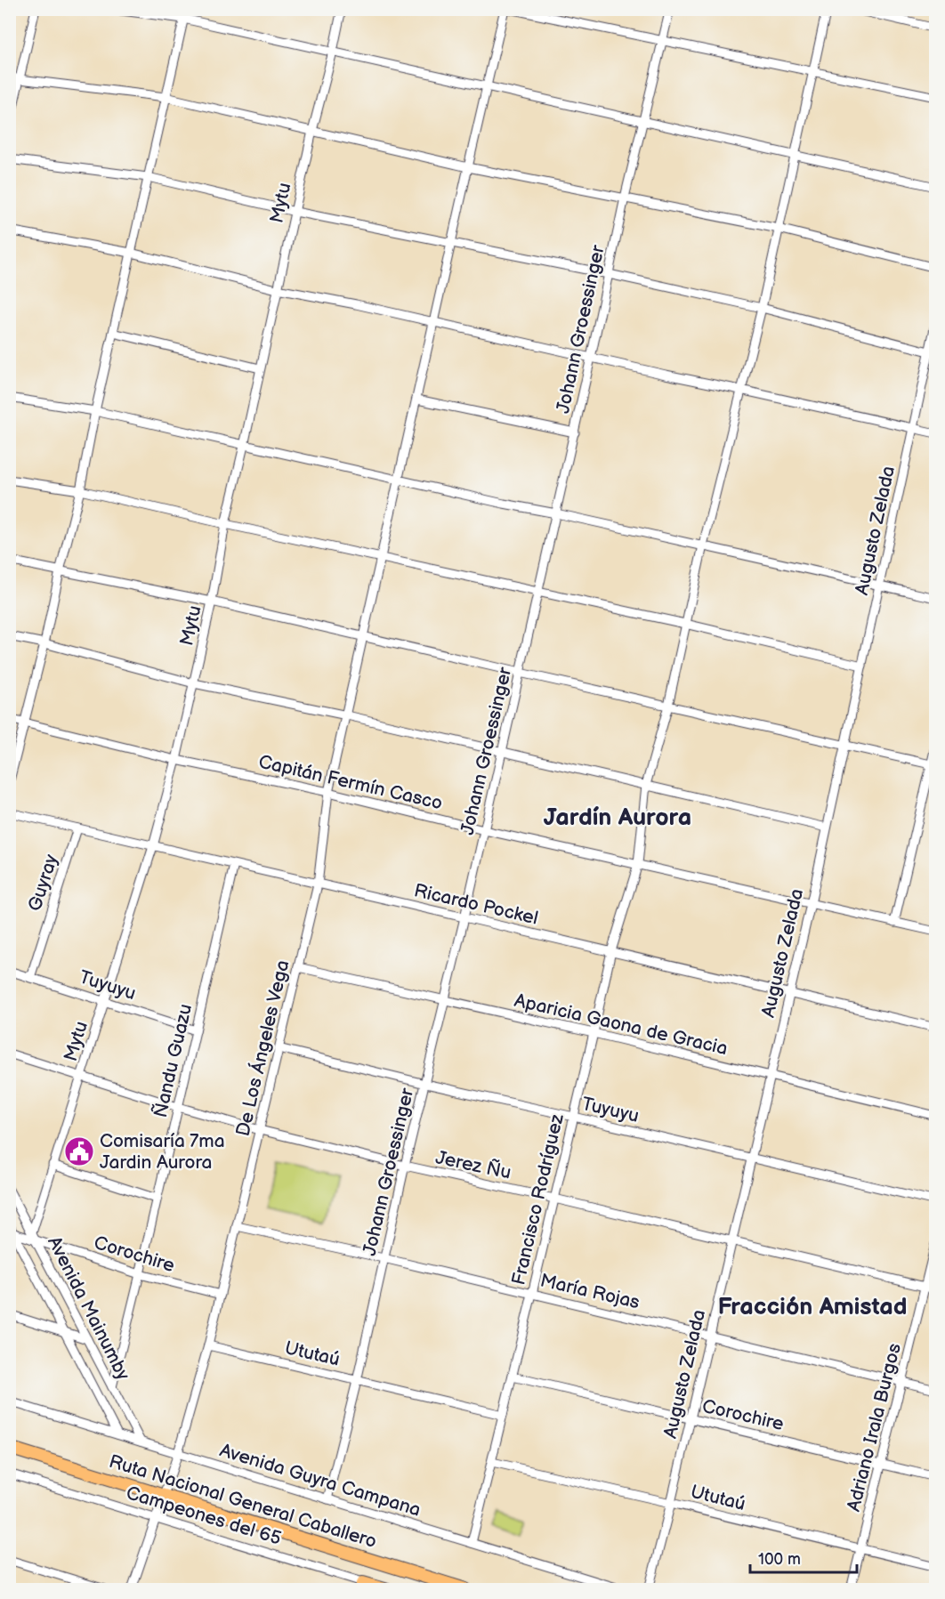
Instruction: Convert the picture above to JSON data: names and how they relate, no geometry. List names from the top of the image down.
{
  "streets": {
    "highway": ["Ruta Nacional General Caballero"],
    "main road": ["Campeones del 65"],
    "street": [
      "Mytu",
      "Johann Groessinger",
      "Augusto Zelada",
      "Capitán Fermín Casco",
      "Guyray",
      "Ricardo Pockel",
      "Tuyuyu",
      "Aparicia Gaona de Gracia",
      "De Los Ángeles Vega",
      "Ñandu Guazu",
      "Jerez Ñu",
      "Francisco Rodríguez",
      "Corochire",
      "María Rojas",
      "Avenida Mainumby",
      "Ututaú",
      "Adriano Irala Burgos",
      "Avenida Guyra Campana"
    ]
  },
  "crossings": [
    ["Mytu", "Capitán Fermín Casco"],
    ["Mytu", "Ricardo Pockel"],
    ["Mytu", "Tuyuyu"],
    ["Mytu", "Jerez Ñu"],
    ["Mytu", "Corochire"],
    ["Mytu", "Avenida Mainumby"],
    ["Johann Groessinger", "Capitán Fermín Casco"],
    ["Johann Groessinger", "Ricardo Pockel"],
    ["Johann Groessinger", "Tuyuyu"],
    ["Johann Groessinger", "Aparicia Gaona de Gracia"],
    ["Johann Groessinger", "Jerez Ñu"],
    ["Johann Groessinger", "María Rojas"],
    ["Johann Groessinger", "Ututaú"],
    ["Johann Groessinger", "Avenida Guyra Campana"],
    ["Augusto Zelada", "Capitán Fermín Casco"],
    ["Augusto Zelada", "Ricardo Pockel"],
    ["Augusto Zelada", "Tuyuyu"],
    ["Augusto Zelada", "Aparicia Gaona de Gracia"],
    ["Augusto Zelada", "Jerez Ñu"],
    ["Augusto Zelada", "Corochire"],
    ["Augusto Zelada", "María Rojas"],
    ["Augusto Zelada", "Ututaú"],
    ["Capitán Fermín Casco", "De Los Ángeles Vega"],
    ["Capitán Fermín Casco", "Francisco Rodríguez"],
    ["Guyray", "Ricardo Pockel"],
    ["Guyray", "Tuyuyu"],
    ["Ricardo Pockel", "De Los Ángeles Vega"],
    ["Ricardo Pockel", "Ñandu Guazu"],
    ["Ricardo Pockel", "Francisco Rodríguez"],
    ["Tuyuyu", "De Los Ángeles Vega"],
    ["Tuyuyu", "Ñandu Guazu"],
    ["Tuyuyu", "Francisco Rodríguez"],
    ["Aparicia Gaona de Gracia", "De Los Ángeles Vega"],
    ["Aparicia Gaona de Gracia", "Francisco Rodríguez"],
    ["De Los Ángeles Vega", "Jerez Ñu"],
    ["De Los Ángeles Vega", "Corochire"],
    ["De Los Ángeles Vega", "María Rojas"],
    ["De Los Ángeles Vega", "Ututaú"],
    ["De Los Ángeles Vega", "Avenida Guyra Campana"],
    ["De Los Ángeles Vega", "Ruta Nacional General Caballero"],
    ["De Los Ángeles Vega", "Campeones del 65"],
    ["Ñandu Guazu", "Jerez Ñu"],
    ["Ñandu Guazu", "Corochire"],
    ["Ñandu Guazu", "Avenida Mainumby"],
    ["Jerez Ñu", "Francisco Rodríguez"],
    ["Jerez Ñu", "Adriano Irala Burgos"],
    ["Francisco Rodríguez", "Corochire"],
    ["Francisco Rodríguez", "María Rojas"],
    ["Francisco Rodríguez", "Ututaú"],
    ["Francisco Rodríguez", "Avenida Guyra Campana"],
    ["Corochire", "Avenida Mainumby"],
    ["Corochire", "Adriano Irala Burgos"],
    ["María Rojas", "Adriano Irala Burgos"],
    ["Avenida Mainumby", "Avenida Guyra Campana"],
    ["Ututaú", "Adriano Irala Burgos"]
  ],
  "districts": ["Jardín Aurora", "Fracción Amistad"],
  "places": {
    "public building": ["Comisaría 7ma Jardin Aurora"]
  },
  "scale_bar": "100 m"
}
